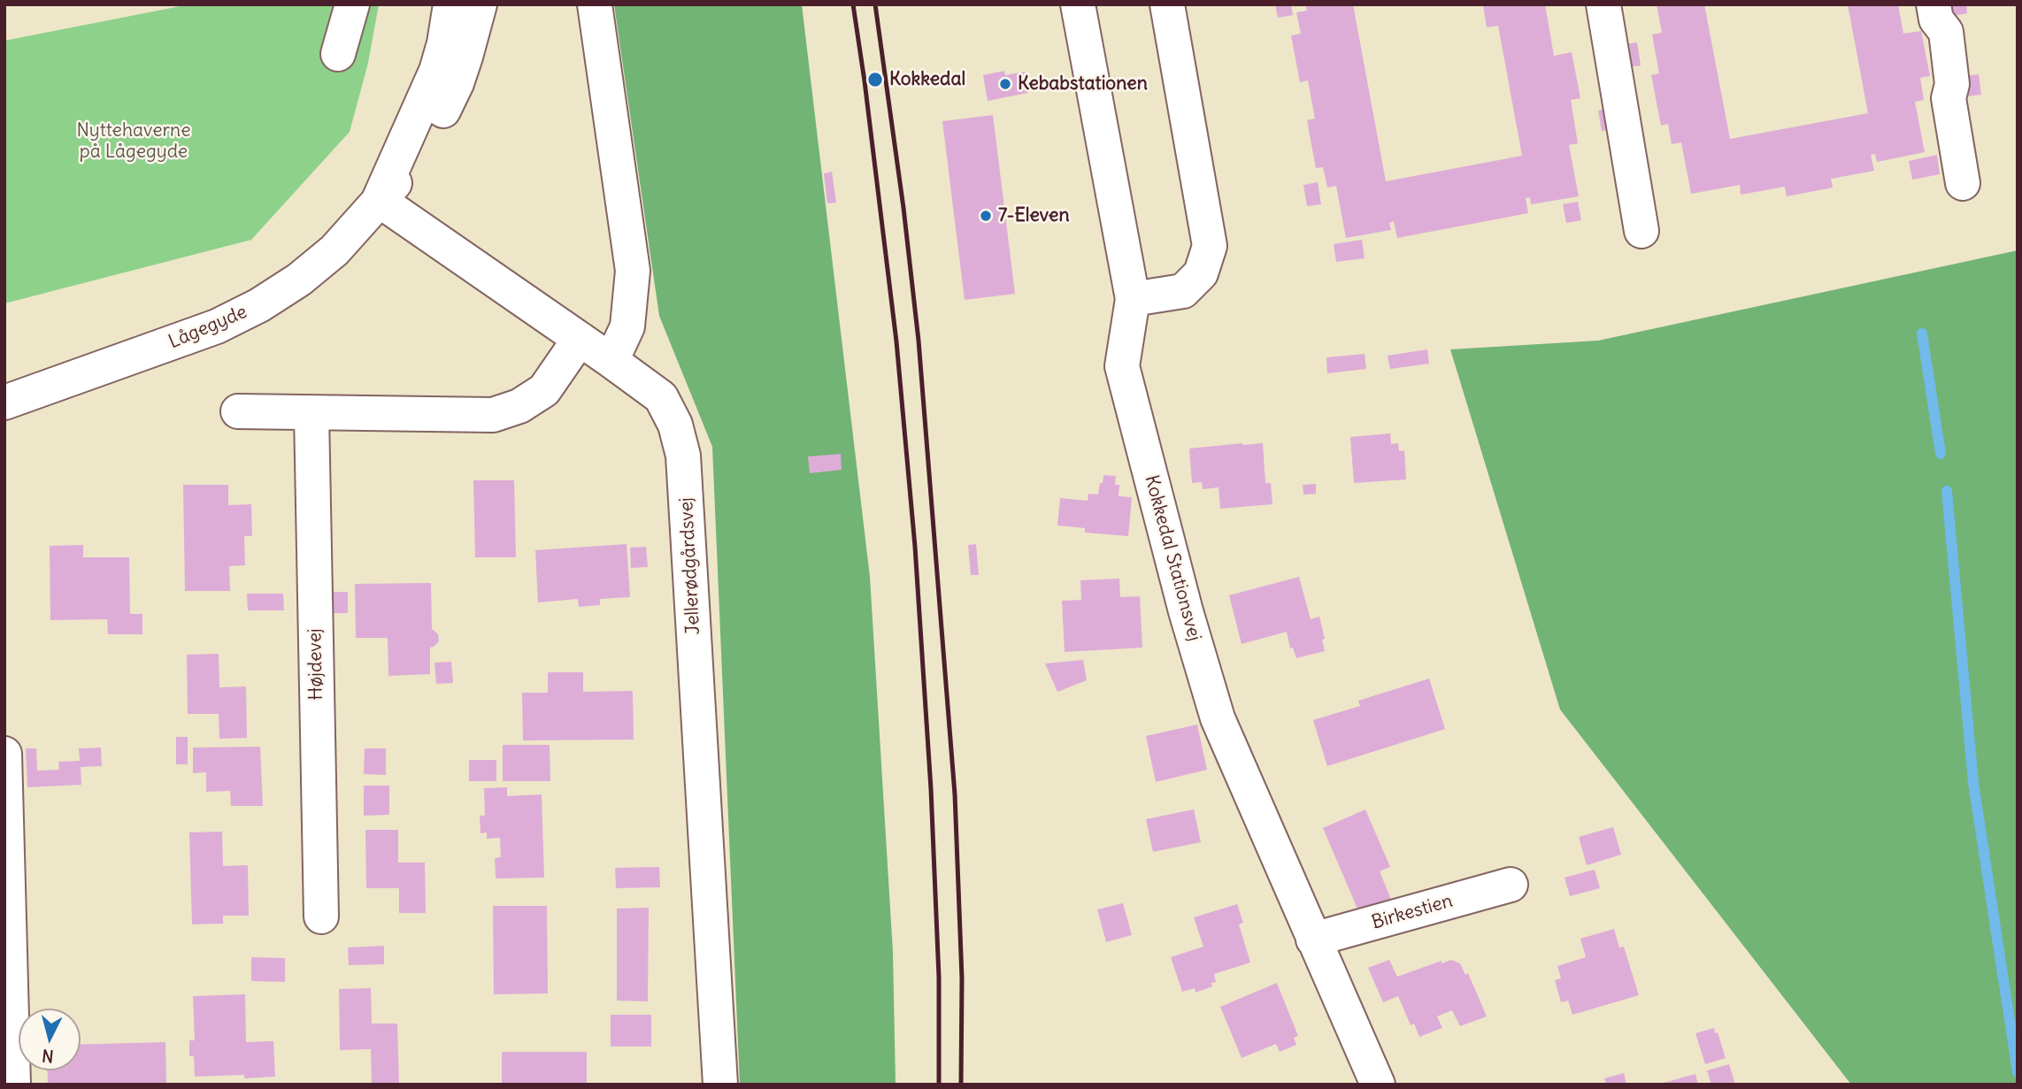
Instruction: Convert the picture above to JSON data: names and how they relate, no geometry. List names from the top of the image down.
{
  "streets": {
    "street": [
      "Lågegyde",
      "Kokkedal Stationsvej",
      "Jellerødgårdsvej",
      "Højdevej",
      "Birkestien"
    ]
  },
  "crossings": [
    ["Lågegyde", "Jellerødgårdsvej"],
    ["Kokkedal Stationsvej", "Birkestien"]
  ],
  "parks": ["Nyttehaverne på Lågegyde"],
  "places": ["Kokkedal", "Kebabstationen", "7-Eleven"],
  "north": "bottom"
}
